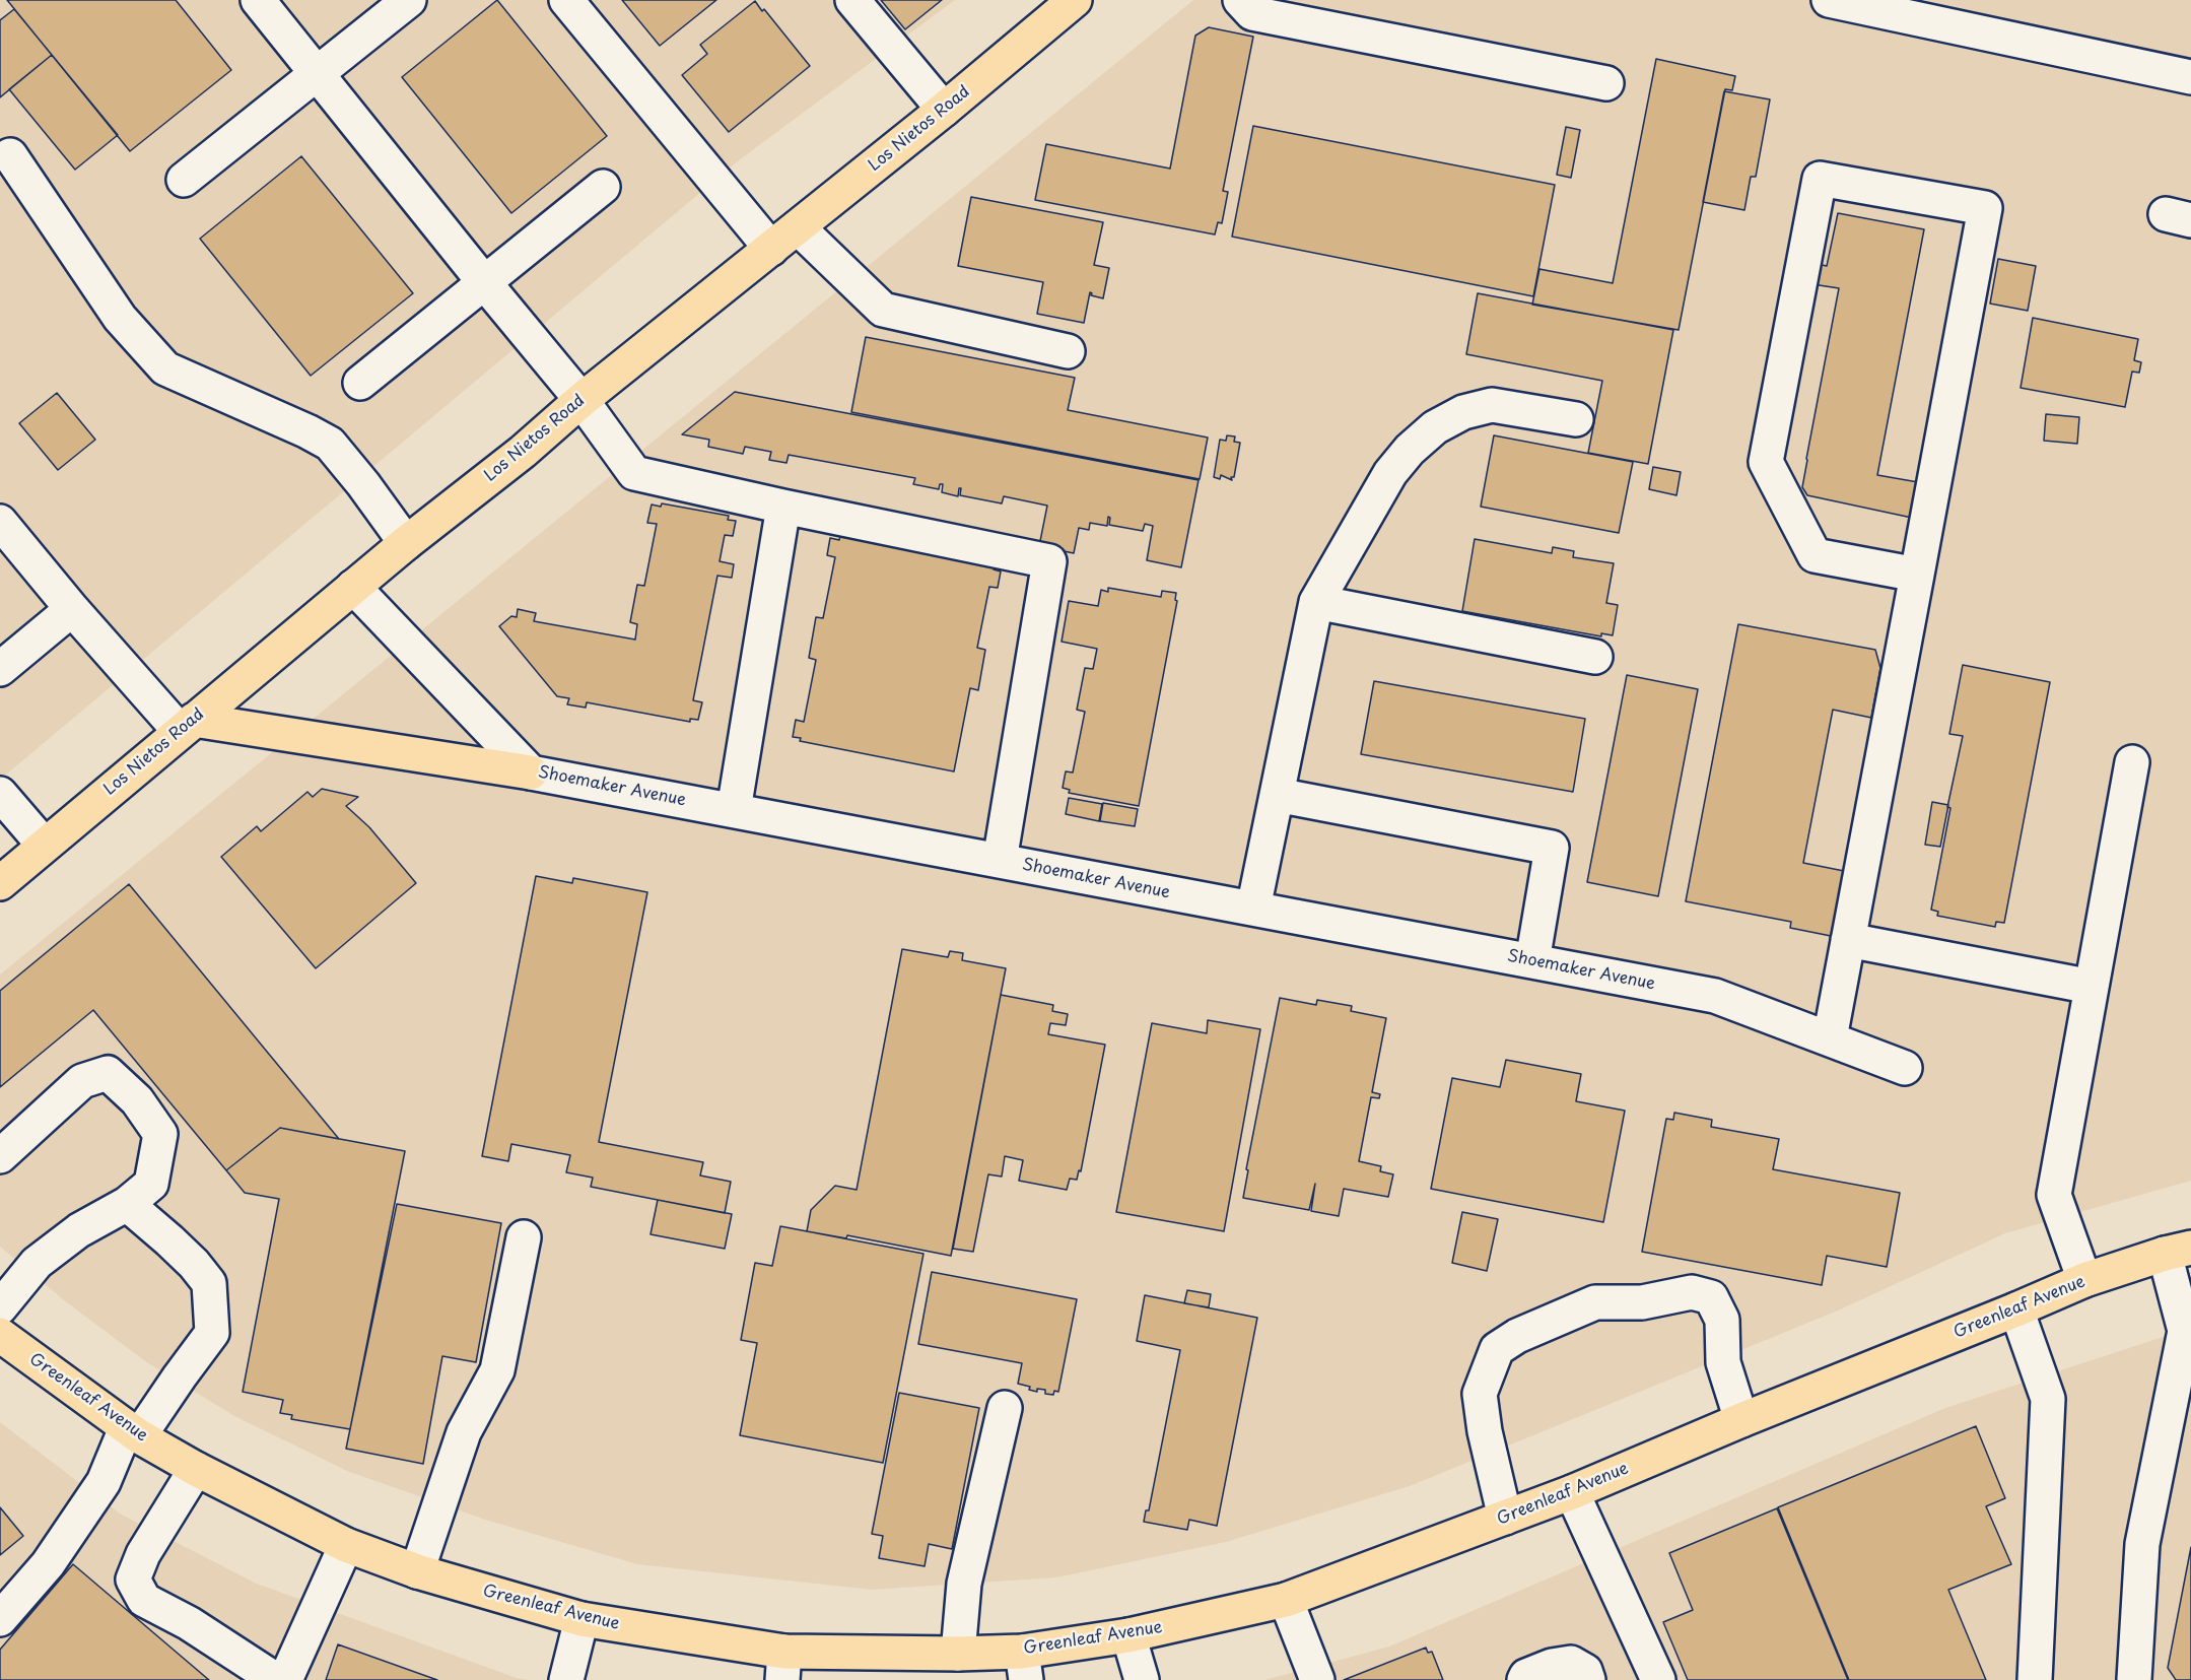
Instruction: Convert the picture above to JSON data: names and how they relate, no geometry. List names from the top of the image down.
{
  "streets": {
    "main road": ["Los Nietos Road", "Greenleaf Avenue"],
    "street": ["Shoemaker Avenue"]
  },
  "crossings": [
    ["Los Nietos Road", "Shoemaker Avenue"]
  ]
}
